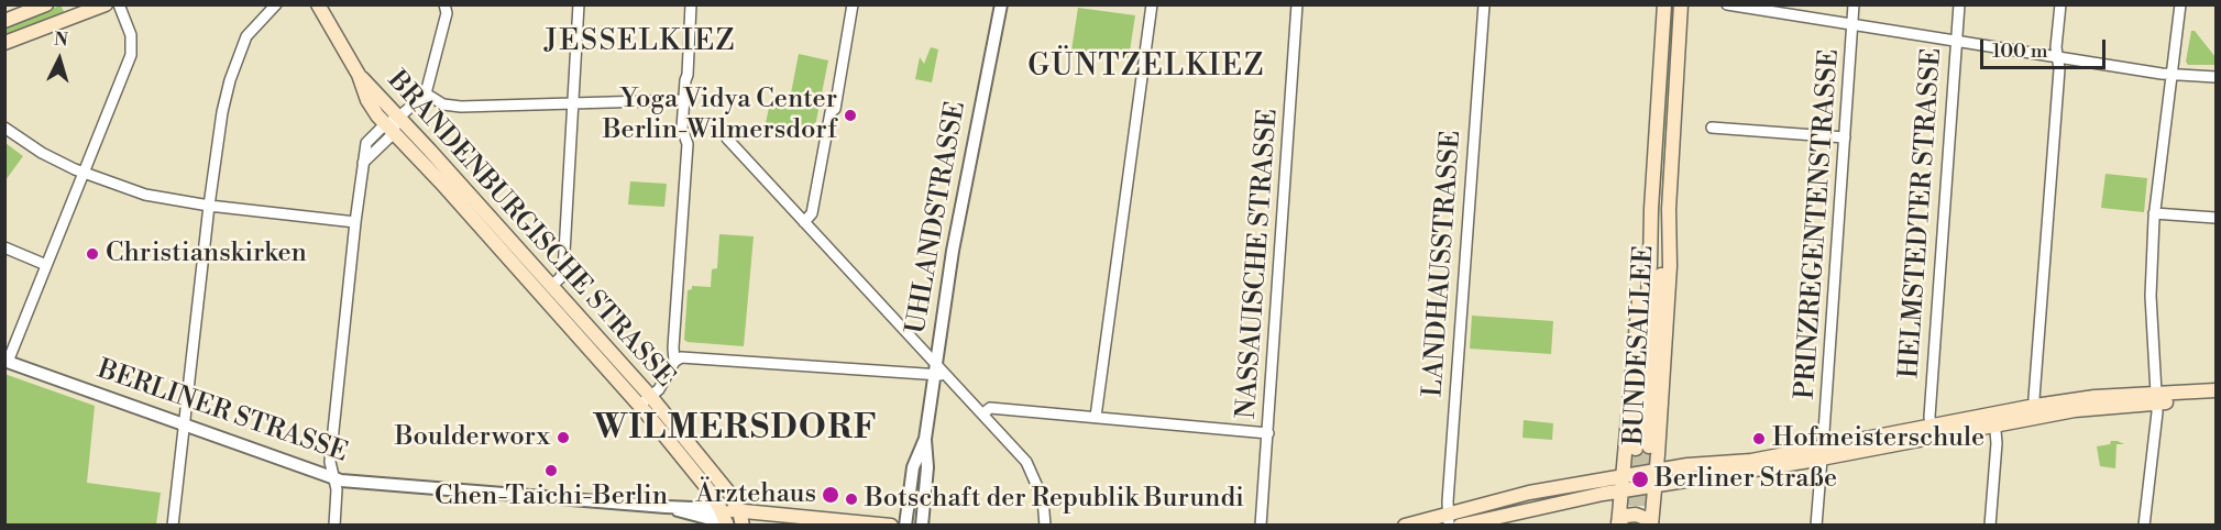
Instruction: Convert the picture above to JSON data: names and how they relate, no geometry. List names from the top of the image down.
{
  "streets": {
    "main road": ["BRANDENBURGISCHE STRASSE", "BUNDESALLEE", "BERLINER STRASSE"],
    "street": [
      "HELMSTEDTER STRASSE",
      "UHLANDSTRASSE",
      "PRINZREGENTENSTRASSE",
      "NASSAUISCHE STRASSE",
      "LANDHAUSSTRASSE"
    ]
  },
  "crossings": [
    ["BRANDENBURGISCHE STRASSE", "BERLINER STRASSE"]
  ],
  "districts": ["JESSELKIEZ", "GÜNTZELKIEZ", "WILMERSDORF"],
  "places": [
    "Yoga Vidya Center Berlin-Wilmersdorf",
    "Christianskirken",
    "Boulderworx",
    "Hofmeisterschule",
    "Chen-Taichi-Berlin",
    "Berliner Straße",
    "Ärztehaus",
    "Botschaft der Republik Burundi"
  ],
  "scale_bar": "100 m",
  "north": "top"
}
